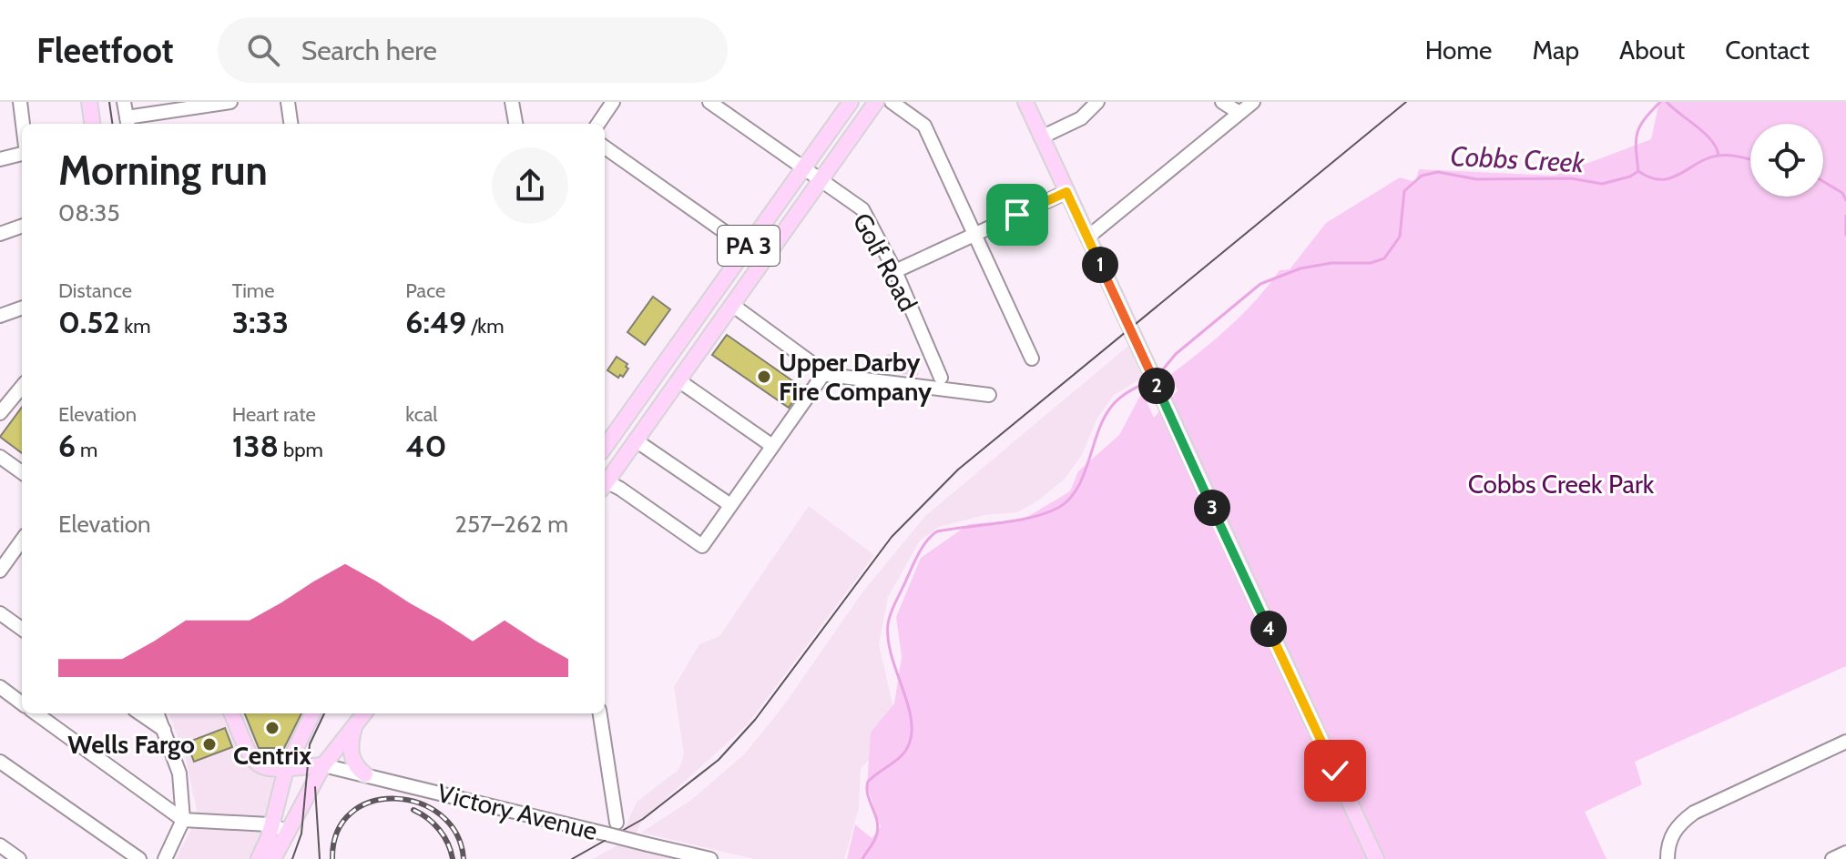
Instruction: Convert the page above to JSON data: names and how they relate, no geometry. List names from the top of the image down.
{
  "streets": {
    "main road": ["PA 3"],
    "street": ["Golf Road", "Victory Avenue"]
  },
  "crossings": [
    ["PA 3", "Golf Road"]
  ],
  "water": ["Cobbs Creek"],
  "parks": ["Cobbs Creek Park"],
  "places": ["Upper Darby Fire Company", "Centrix", "Wells Fargo"],
  "page": {
    "header": "Fleetfoot",
    "search": "Search here",
    "nav": [
      "Home",
      "Map",
      "About",
      "Contact"
    ],
    "heading": ["Morning run", "08:35"],
    "pins": [
      "1",
      "2",
      "3",
      "4"
    ],
    "stats": [
      ["Distance", "0.52 km"],
      ["Time", "3:33"],
      ["Pace", "6:49 /km"],
      ["Elevation", "6 m"],
      ["Heart rate", "138 bpm"],
      ["kcal", "40"]
    ],
    "chart": ["Elevation", "257–262 m"]
  }
}
